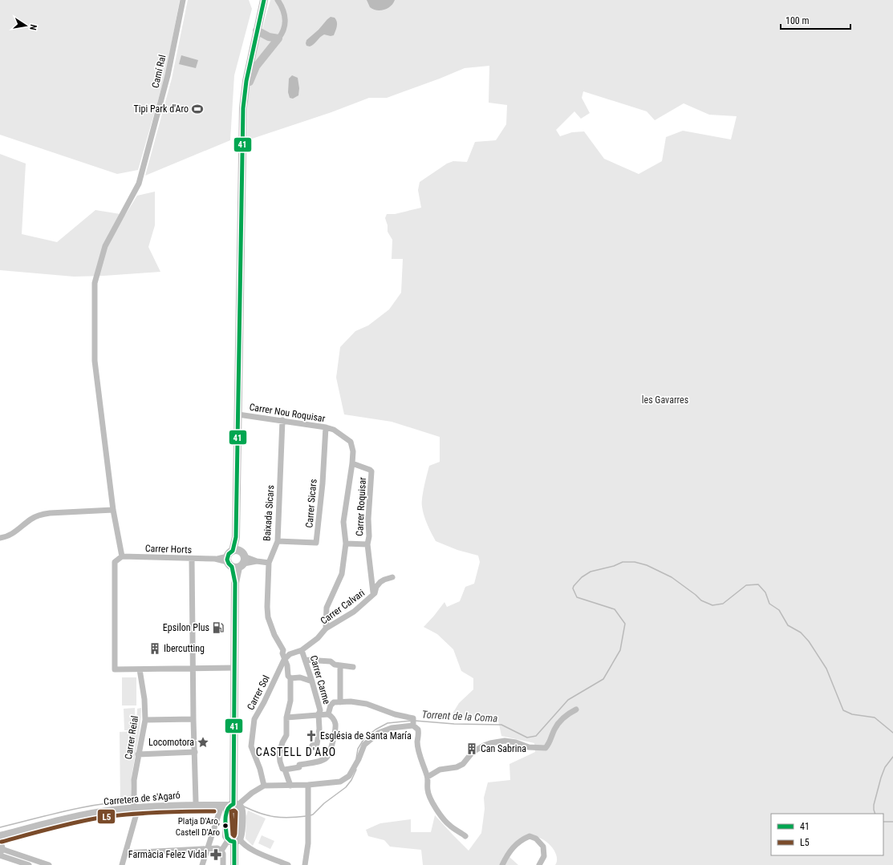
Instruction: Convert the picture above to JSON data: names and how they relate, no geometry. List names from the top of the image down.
{
  "streets": {
    "street": [
      "Camí Ral",
      "Carrer Nou Roquisar",
      "Carrer Sicars",
      "Carrer Roquisar",
      "Baixada Sicars",
      "Carrer Horts",
      "Carrer Calvari",
      "Carrer Carme",
      "Carrer Sol",
      "Carrer Reial",
      "Carretera de s'Agaró"
    ]
  },
  "crossings": [
    ["Camí Ral", "Carrer Horts"],
    ["Carrer Nou Roquisar", "Carrer Sicars"],
    ["Carrer Nou Roquisar", "Carrer Roquisar"],
    ["Carrer Nou Roquisar", "Baixada Sicars"],
    ["Carrer Nou Roquisar", "Carrer Calvari"],
    ["Carrer Sicars", "Baixada Sicars"],
    ["Carrer Roquisar", "Carrer Calvari"],
    ["Baixada Sicars", "Carrer Horts"],
    ["Baixada Sicars", "Carrer Sol"],
    ["Carrer Calvari", "Carrer Carme"],
    ["Carrer Calvari", "Carrer Sol"],
    ["Carrer Reial", "Carretera de s'Agaró"]
  ],
  "districts": ["CASTELL D'ARO"],
  "water": ["Torrent de la Coma"],
  "parks": ["les Gavarres"],
  "places": {
    "sports": ["Tipi Park d'Aro"],
    "fuel station": ["Epsilon Plus"],
    "building": ["Ibercutting", "Can Sabrina"],
    "church": ["Església de Santa María"],
    "place": ["Locomotora"],
    "other": ["Platja D'Aro, Castell D'Aro"],
    "pharmacy": ["Farmàcia Felez Vidal"]
  },
  "lines": ["transit line 41", "transit line L5"],
  "legend": ["41", "L5"],
  "scale_bar": "100 m",
  "north": "right"
}
